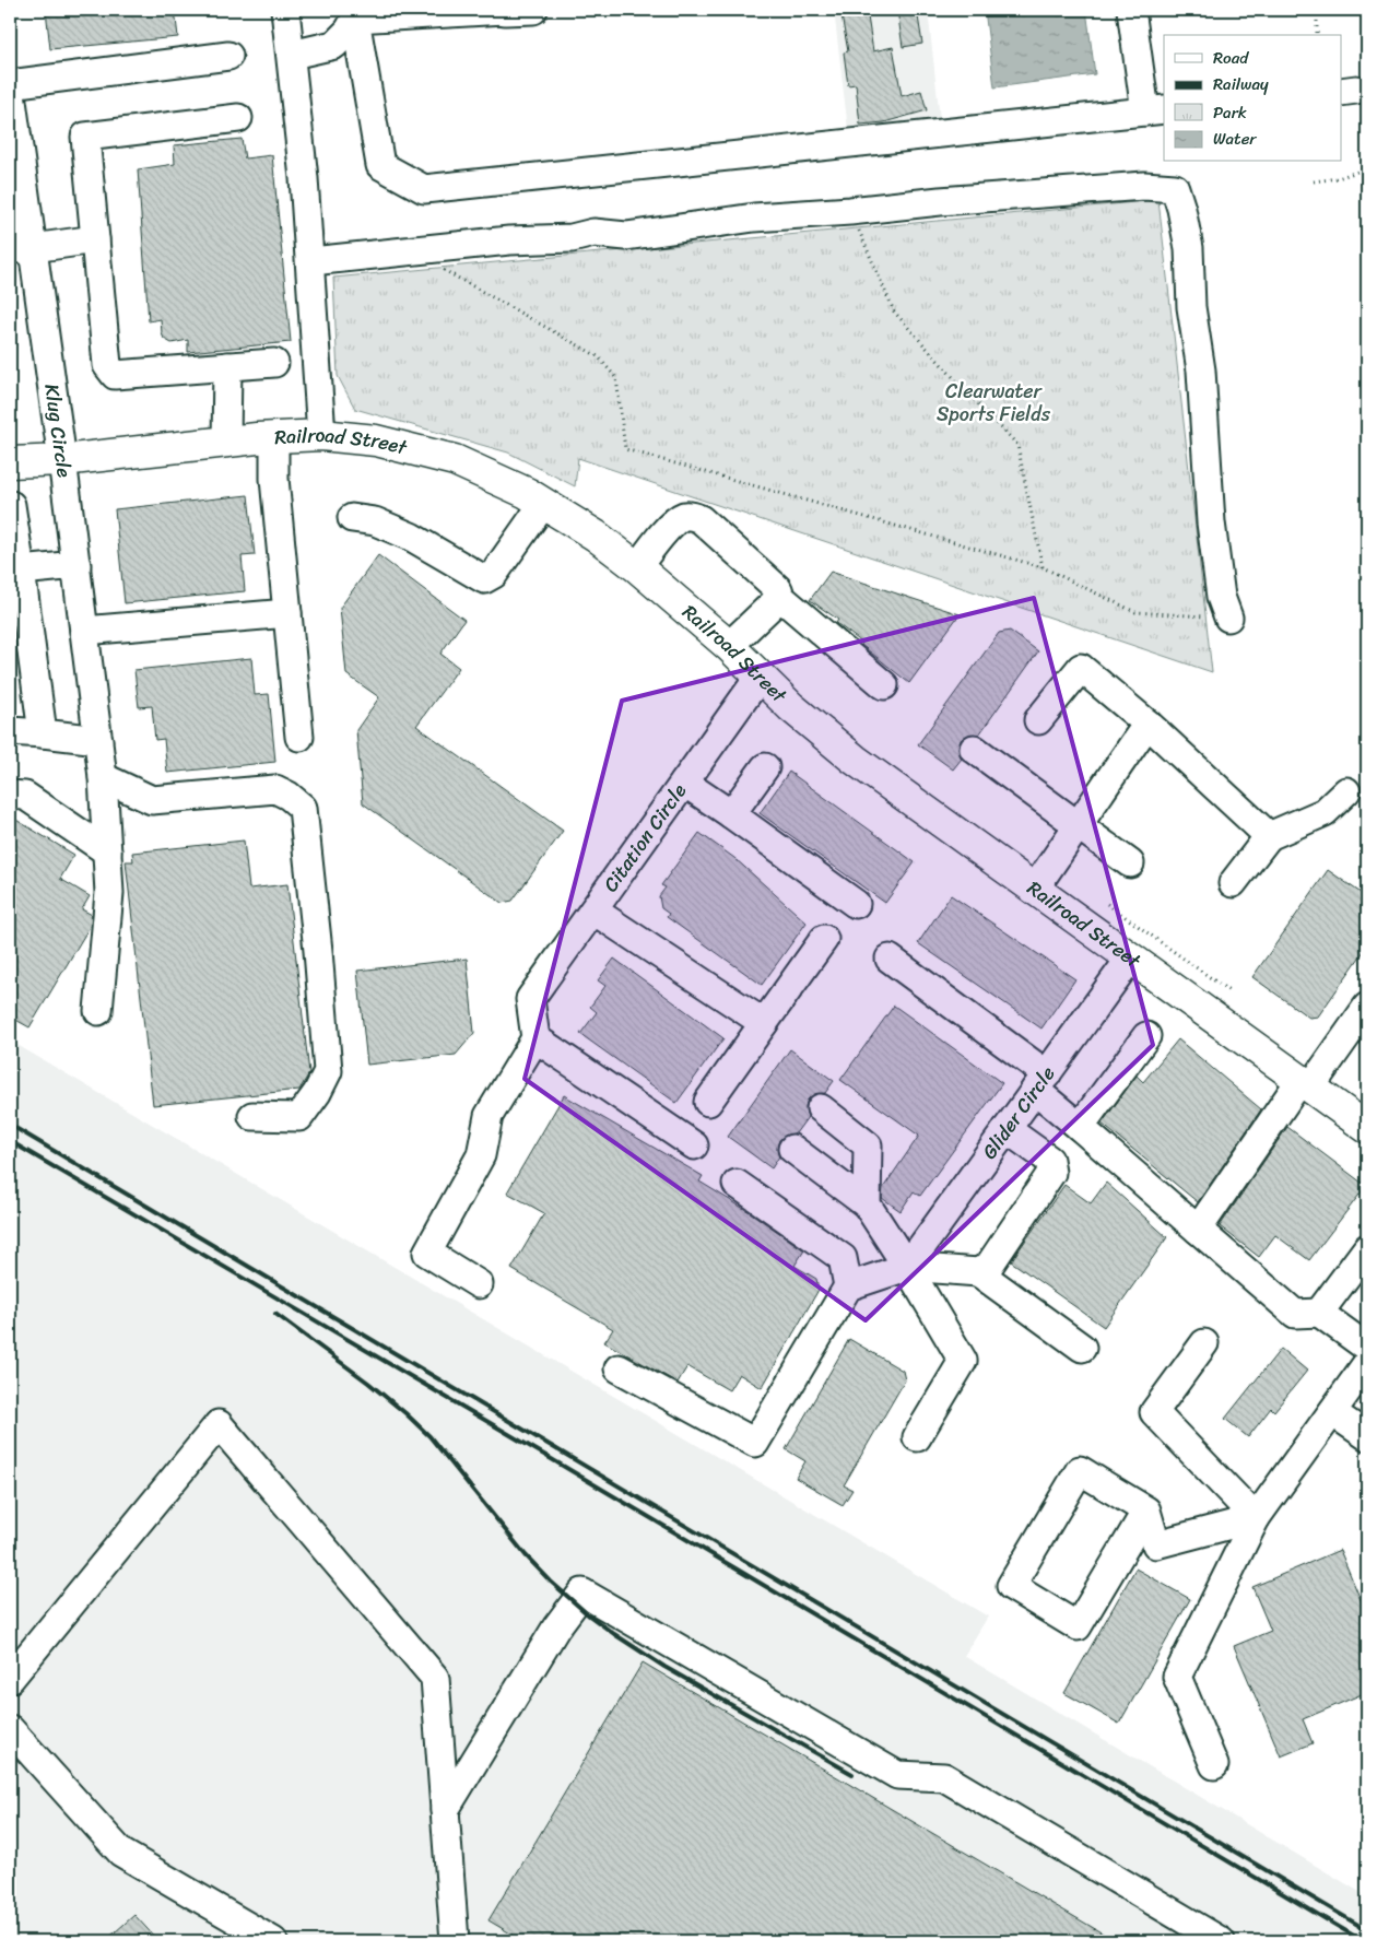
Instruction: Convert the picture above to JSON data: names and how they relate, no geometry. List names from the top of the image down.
{
  "streets": {
    "main road": ["Railroad Street"],
    "street": ["Klug Circle", "Citation Circle", "Glider Circle"]
  },
  "crossings": [
    ["Klug Circle", "Railroad Street"],
    ["Railroad Street", "Citation Circle"],
    ["Railroad Street", "Glider Circle"]
  ],
  "parks": ["Clearwater Sports Fields"],
  "legend": [
    "Road",
    "Railway",
    "Park",
    "Water"
  ]
}
